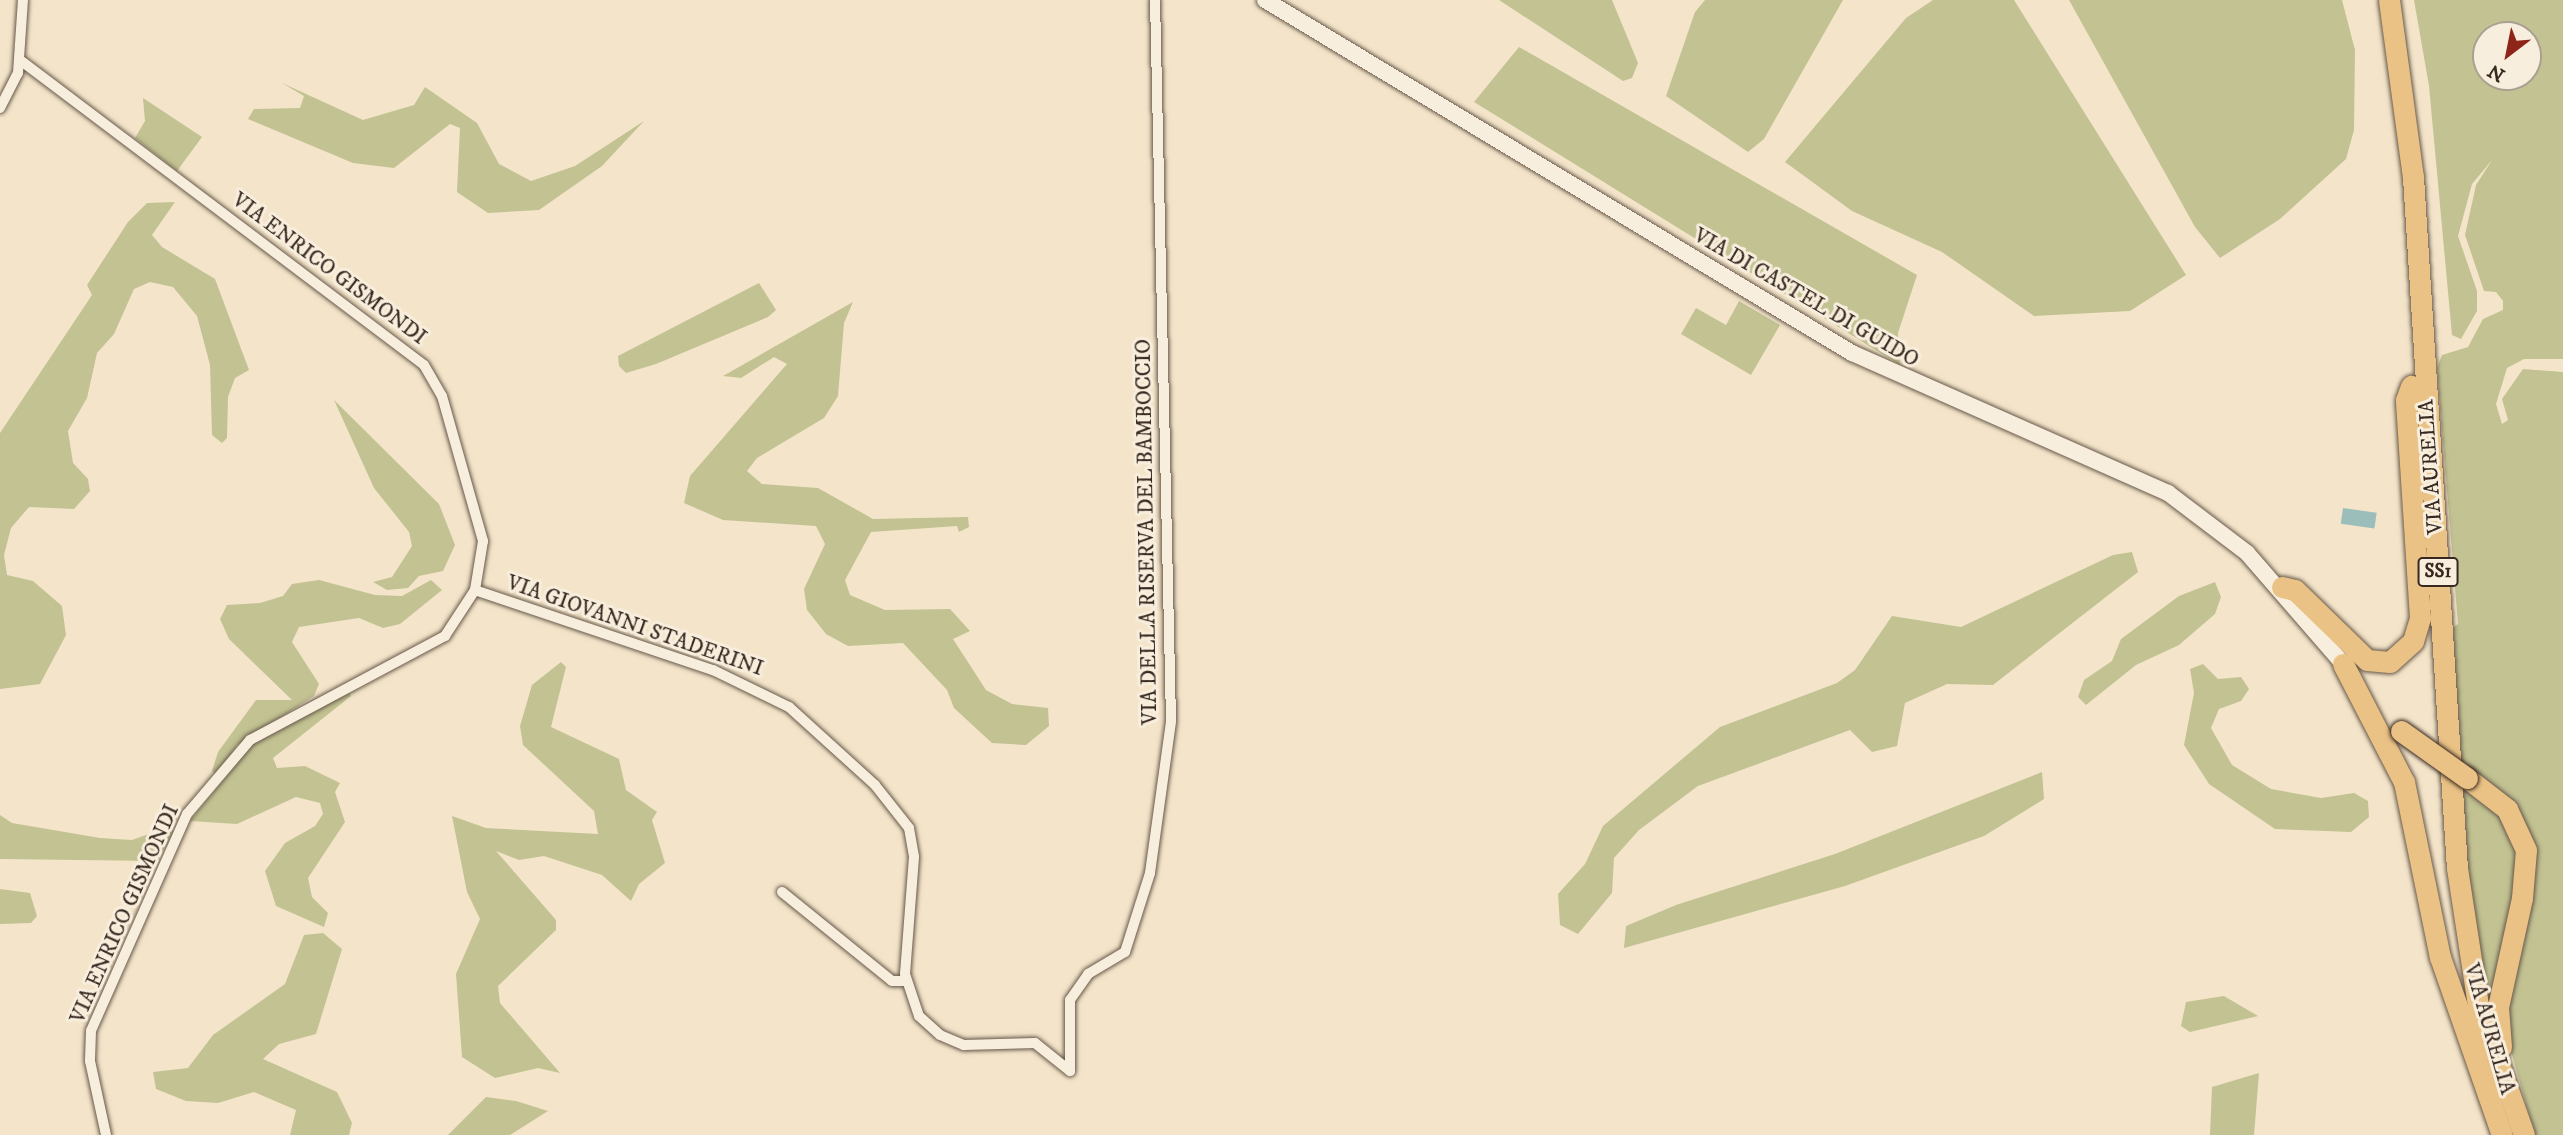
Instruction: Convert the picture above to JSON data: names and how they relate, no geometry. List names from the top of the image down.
{
  "streets": {
    "highway": ["VIA AURELIA", "SS1"],
    "street": [
      "VIA ENRICO GISMONDI",
      "VIA DI CASTEL DI GUIDO",
      "VIA DELLA RISERVA DEL BAMBOCCIO",
      "VIA GIOVANNI STADERINI"
    ]
  },
  "crossings": [
    ["VIA ENRICO GISMONDI", "VIA GIOVANNI STADERINI"],
    ["VIA DELLA RISERVA DEL BAMBOCCIO", "VIA GIOVANNI STADERINI"]
  ],
  "north": "bottom left"
}
